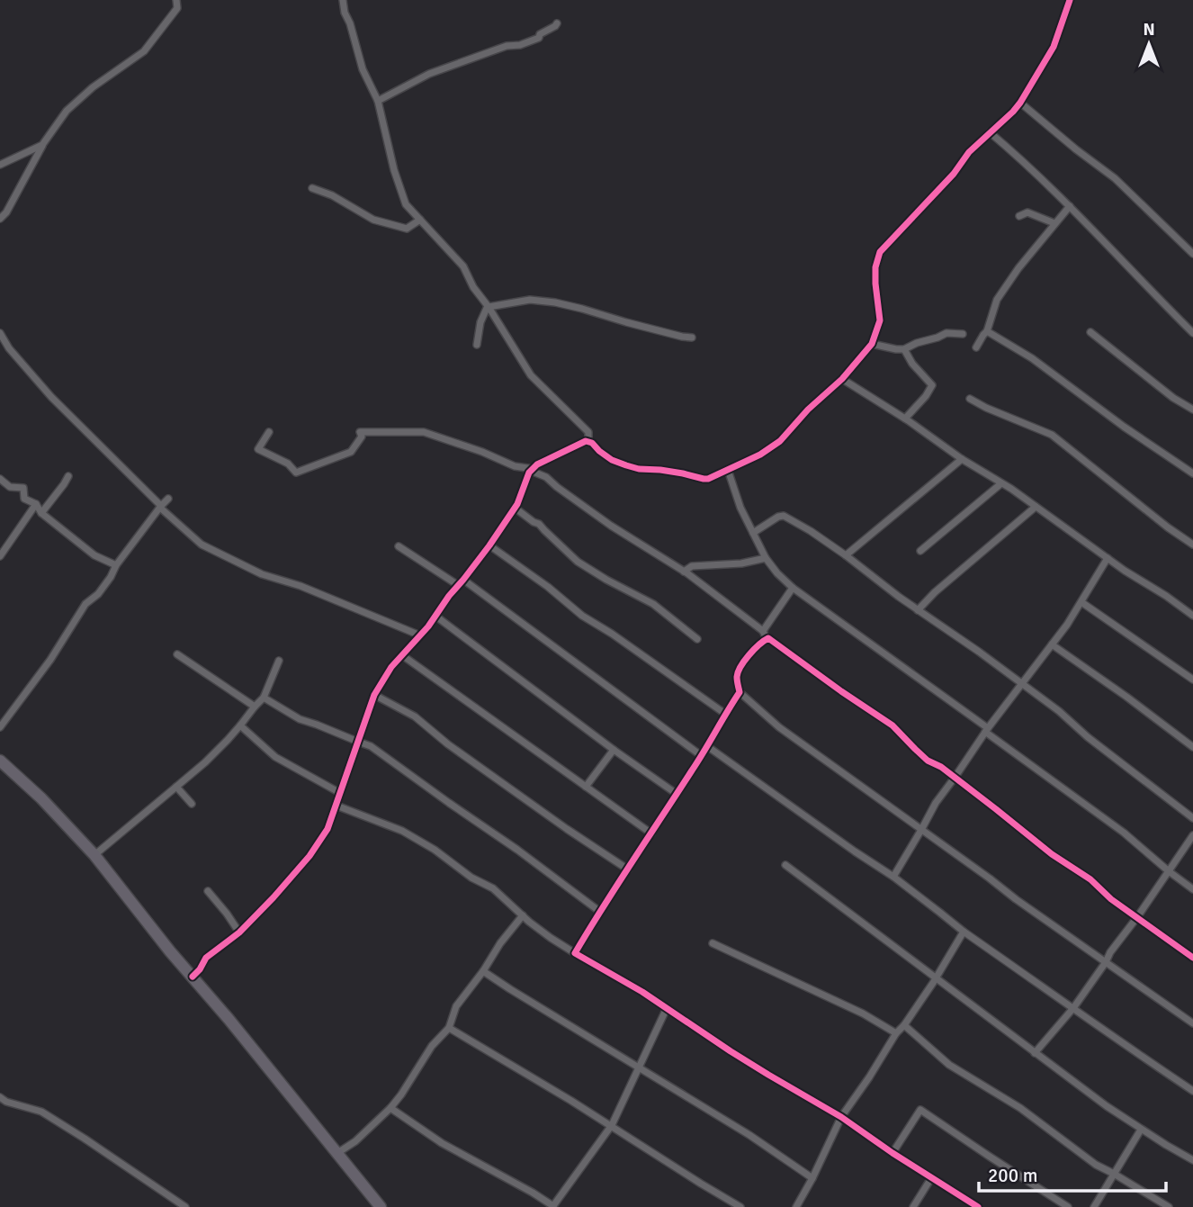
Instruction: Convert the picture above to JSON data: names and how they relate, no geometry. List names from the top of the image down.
{
  "scale_bar": "200 m",
  "north": "top"
}
